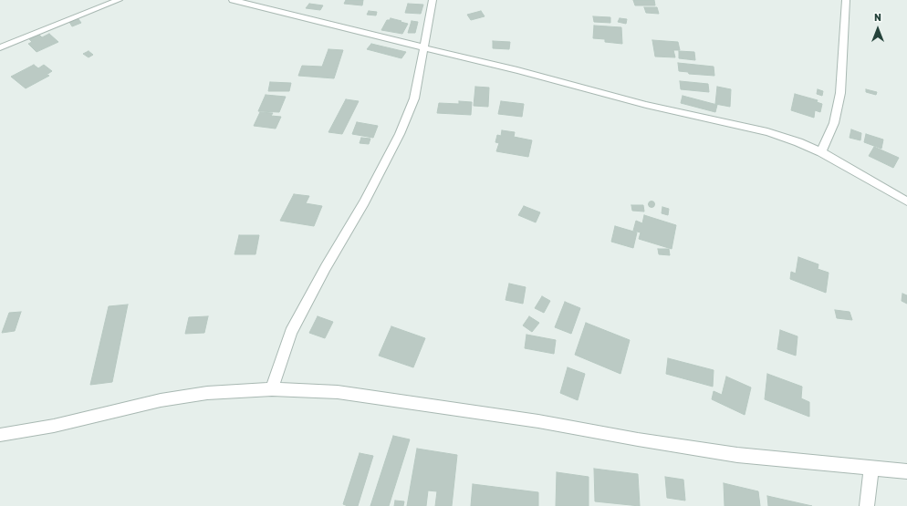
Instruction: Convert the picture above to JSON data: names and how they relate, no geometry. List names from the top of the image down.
{
  "north": "top"
}
